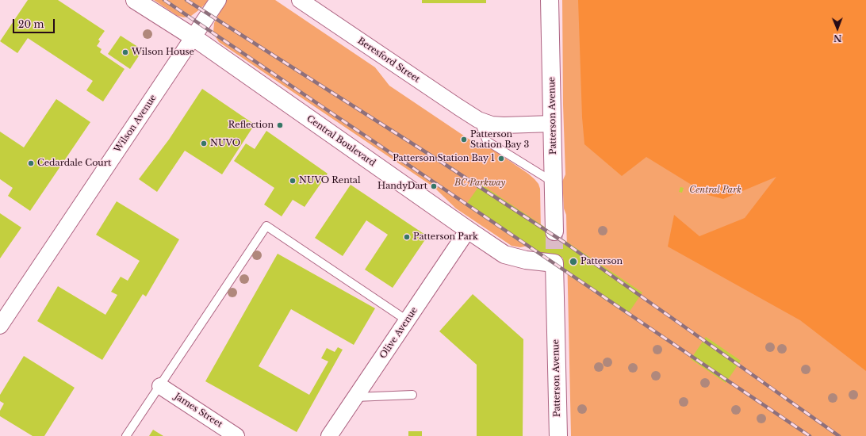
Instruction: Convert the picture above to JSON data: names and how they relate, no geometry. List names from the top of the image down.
{
  "streets": {
    "street": [
      "Beresford Street",
      "Patterson Avenue",
      "Wilson Avenue",
      "Central Boulevard",
      "Olive Avenue",
      "James Street"
    ]
  },
  "crossings": [
    ["Beresford Street", "Patterson Avenue"],
    ["Patterson Avenue", "Central Boulevard"],
    ["Wilson Avenue", "Central Boulevard"],
    ["Central Boulevard", "Olive Avenue"]
  ],
  "parks": ["BC Parkway", "Central Park"],
  "places": [
    "Wilson House",
    "Reflection",
    "Patterson Station Bay 3",
    "NUVO",
    "Patterson Station Bay 1",
    "Cedardale Court",
    "NUVO Rental",
    "HandyDart",
    "Patterson Park",
    "Patterson"
  ],
  "scale_bar": "20 m",
  "north": "bottom"
}
